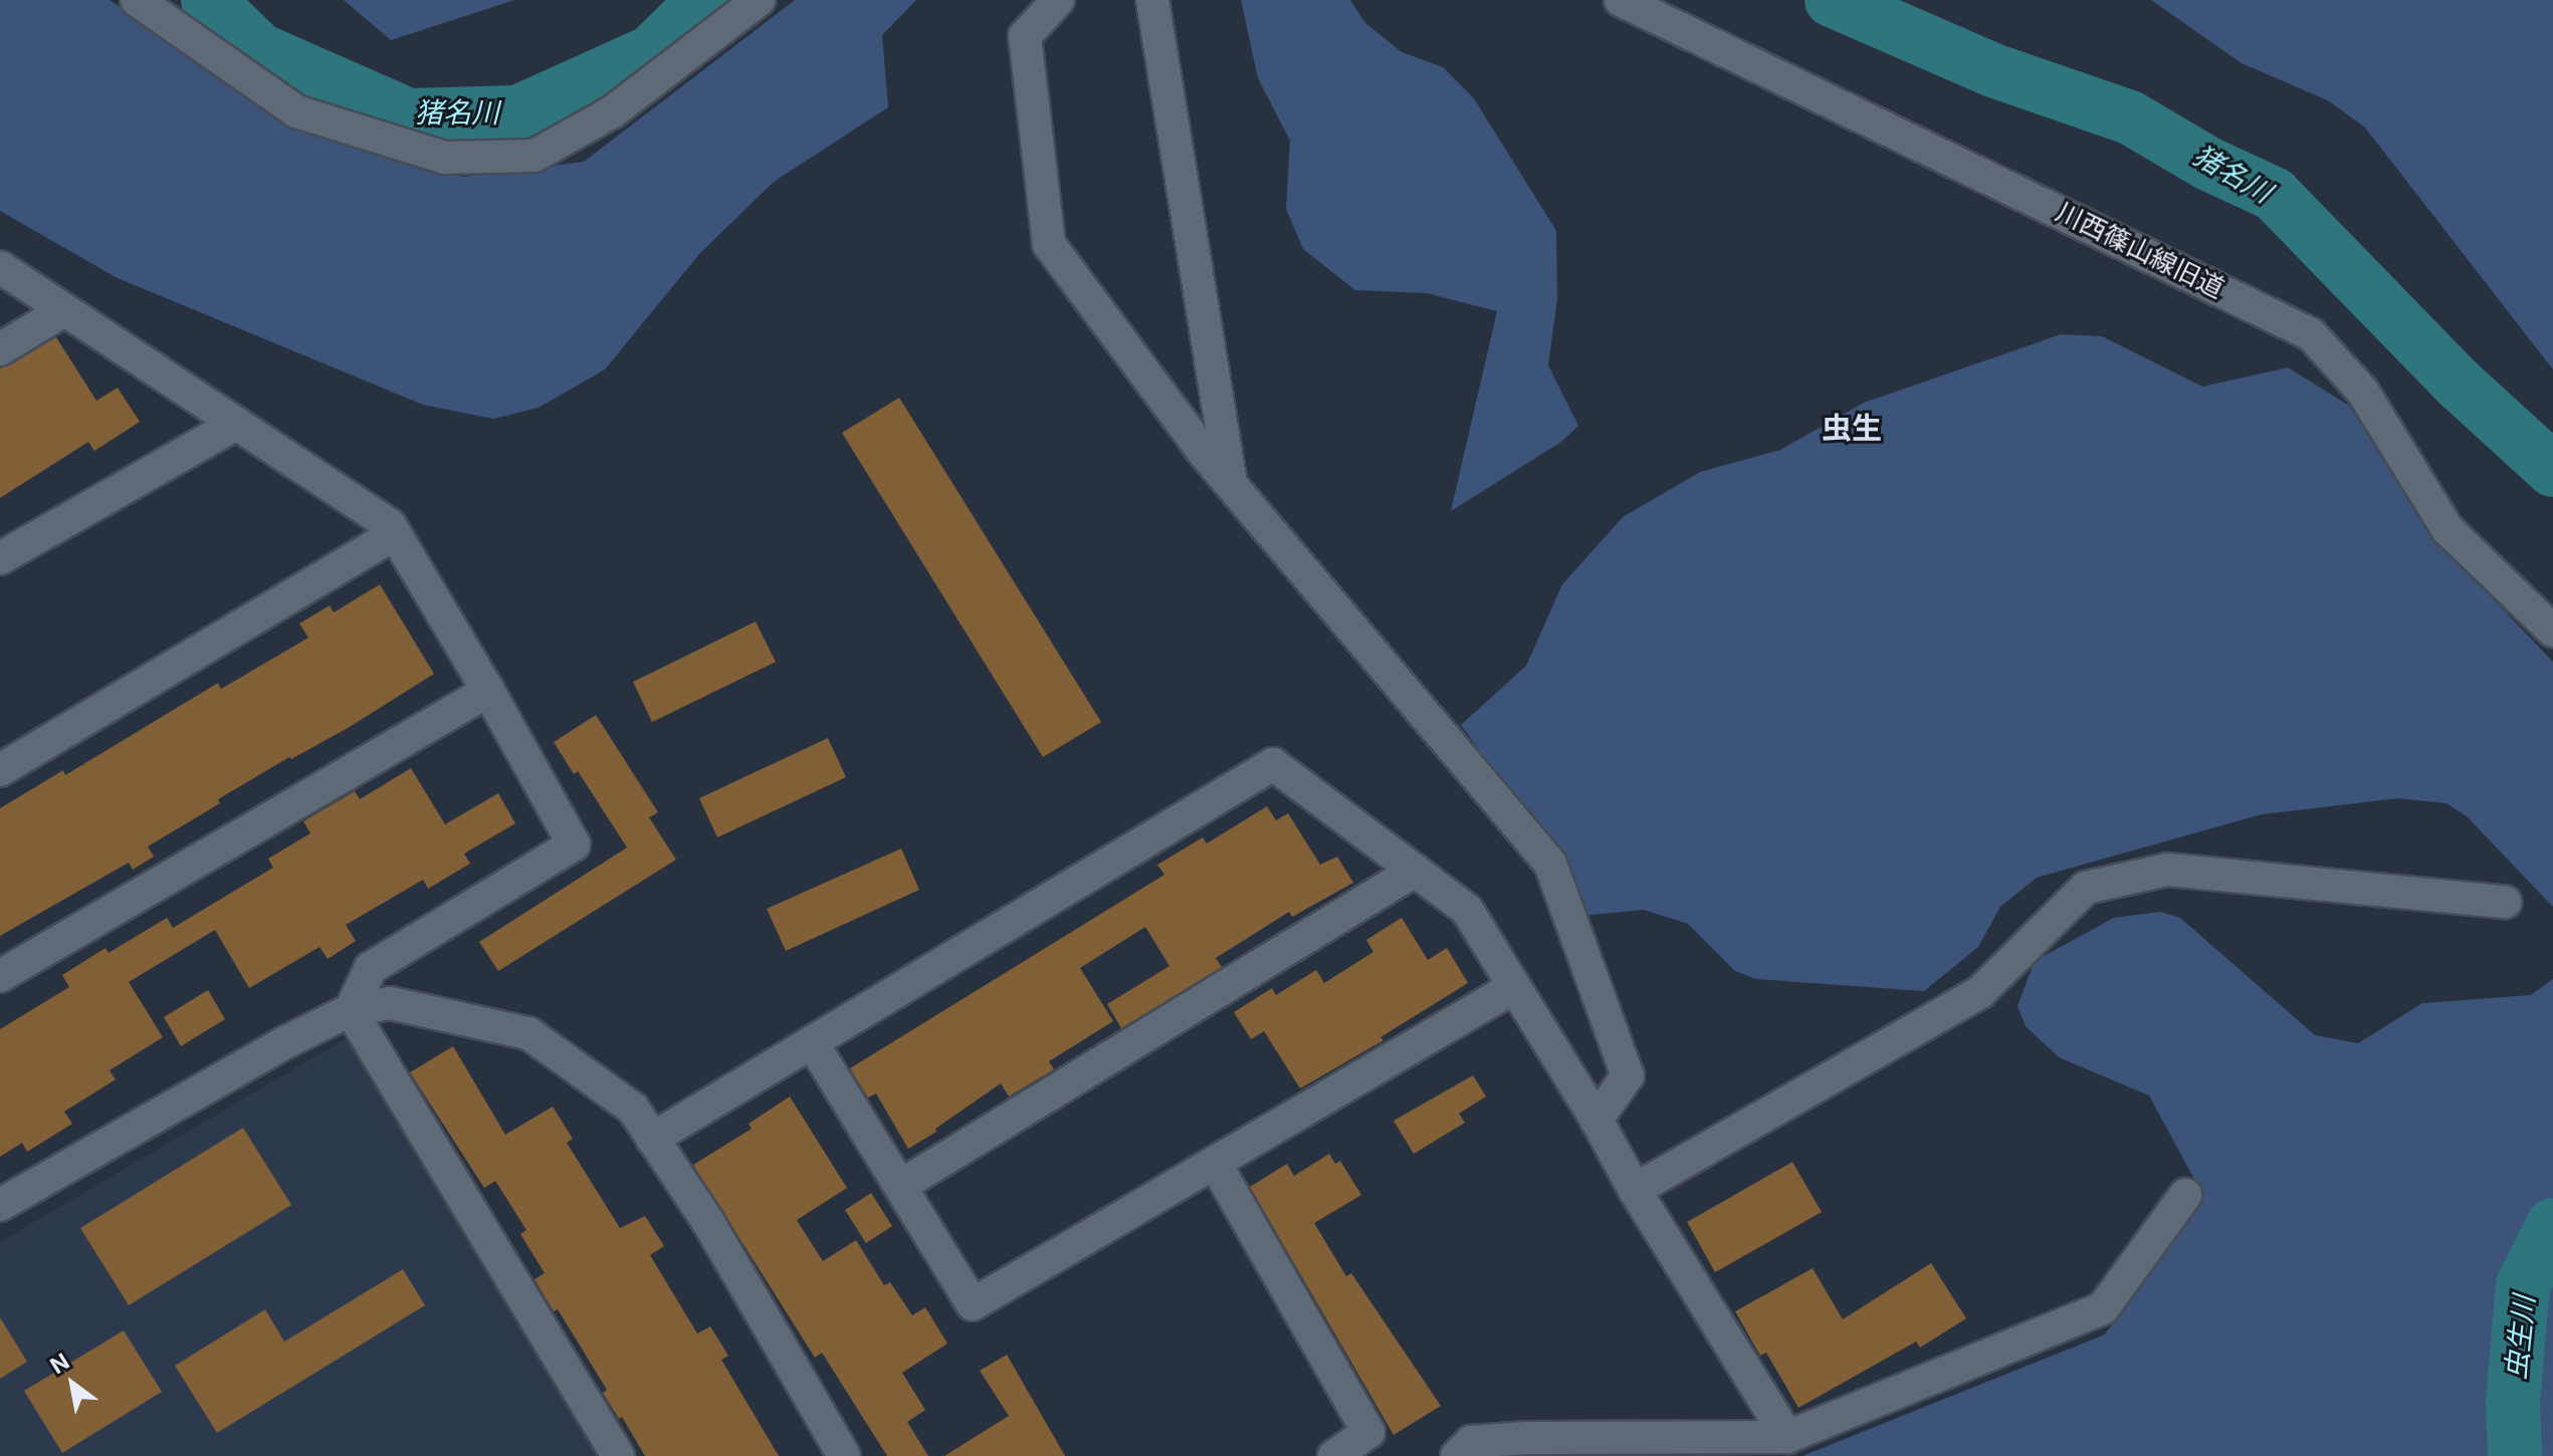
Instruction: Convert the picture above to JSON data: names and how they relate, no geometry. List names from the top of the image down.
{
  "streets": {
    "street": ["川西篠山線旧道"]
  },
  "districts": ["虫生"],
  "water": ["猪名川", "虫生川"],
  "north": "top left"
}
